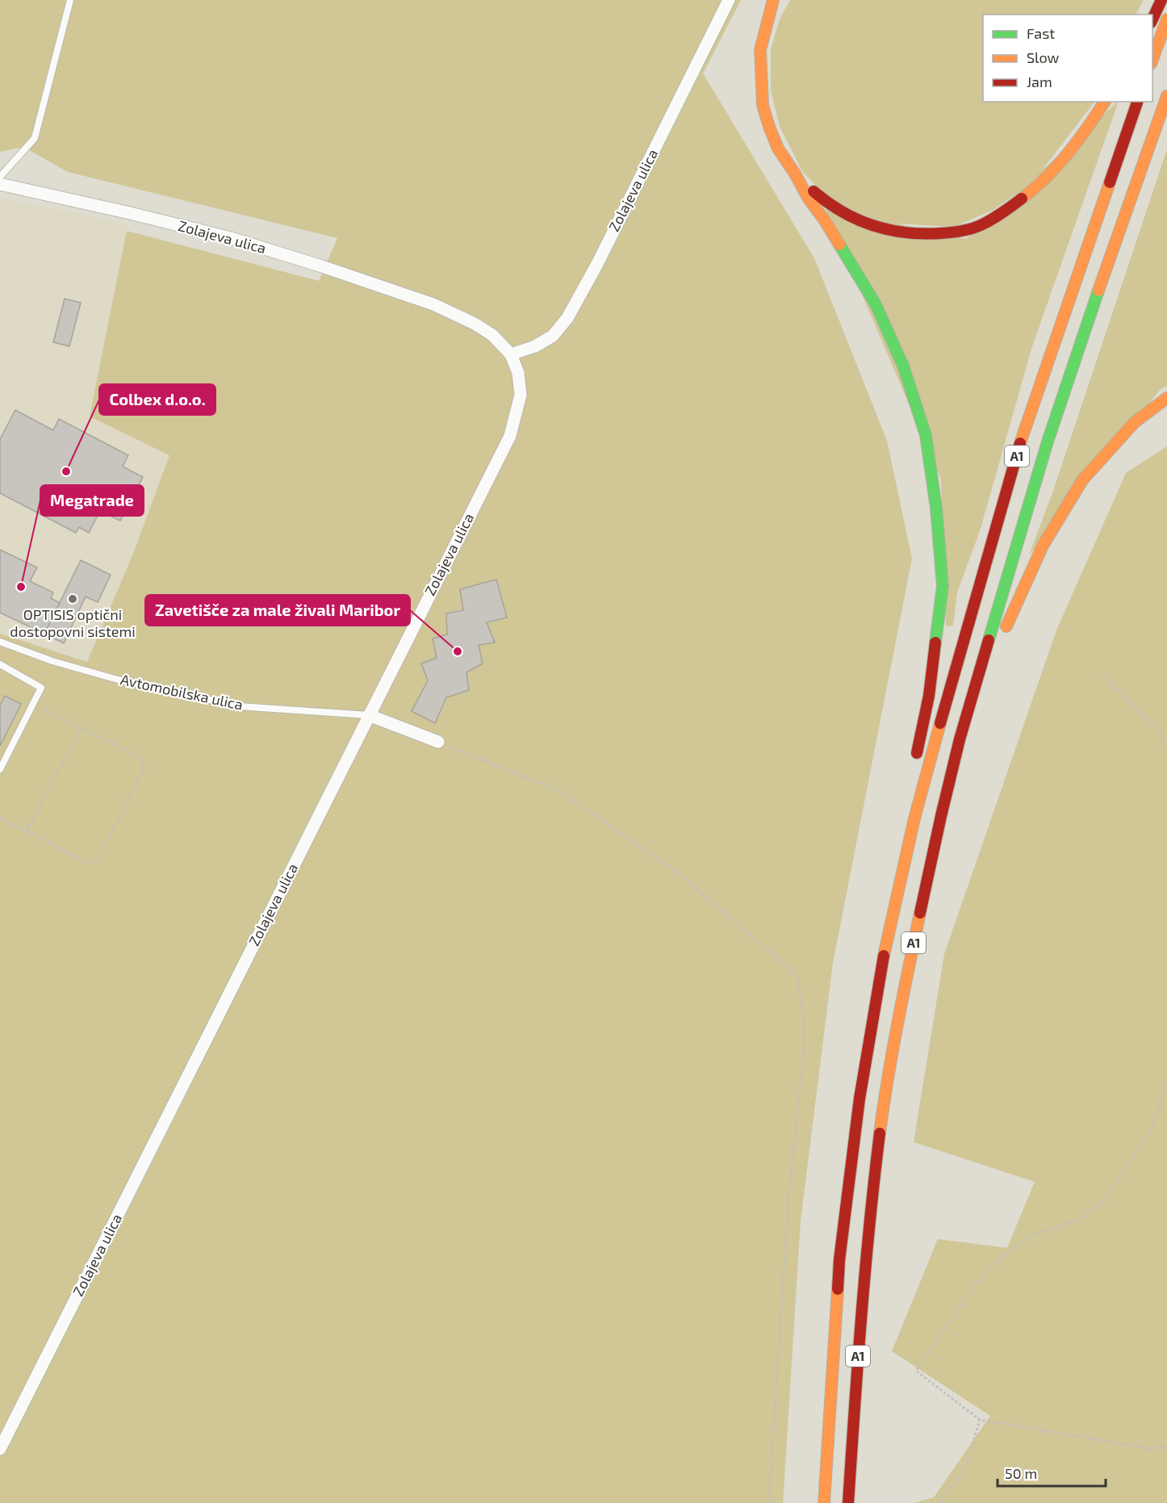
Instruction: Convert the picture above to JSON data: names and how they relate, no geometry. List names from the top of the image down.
{
  "streets": {
    "highway": ["A1"],
    "street": ["Zolajeva ulica"],
    "lane": ["Avtomobilska ulica"]
  },
  "crossings": [
    ["Zolajeva ulica", "Avtomobilska ulica"]
  ],
  "places": [
    "Colbex d.o.o.",
    "Megatrade",
    "OPTISIS optični dostopovni sistemi",
    "Zavetišče za male živali Maribor"
  ],
  "legend": ["Fast", "Slow", "Jam"],
  "scale_bar": "50 m"
}
